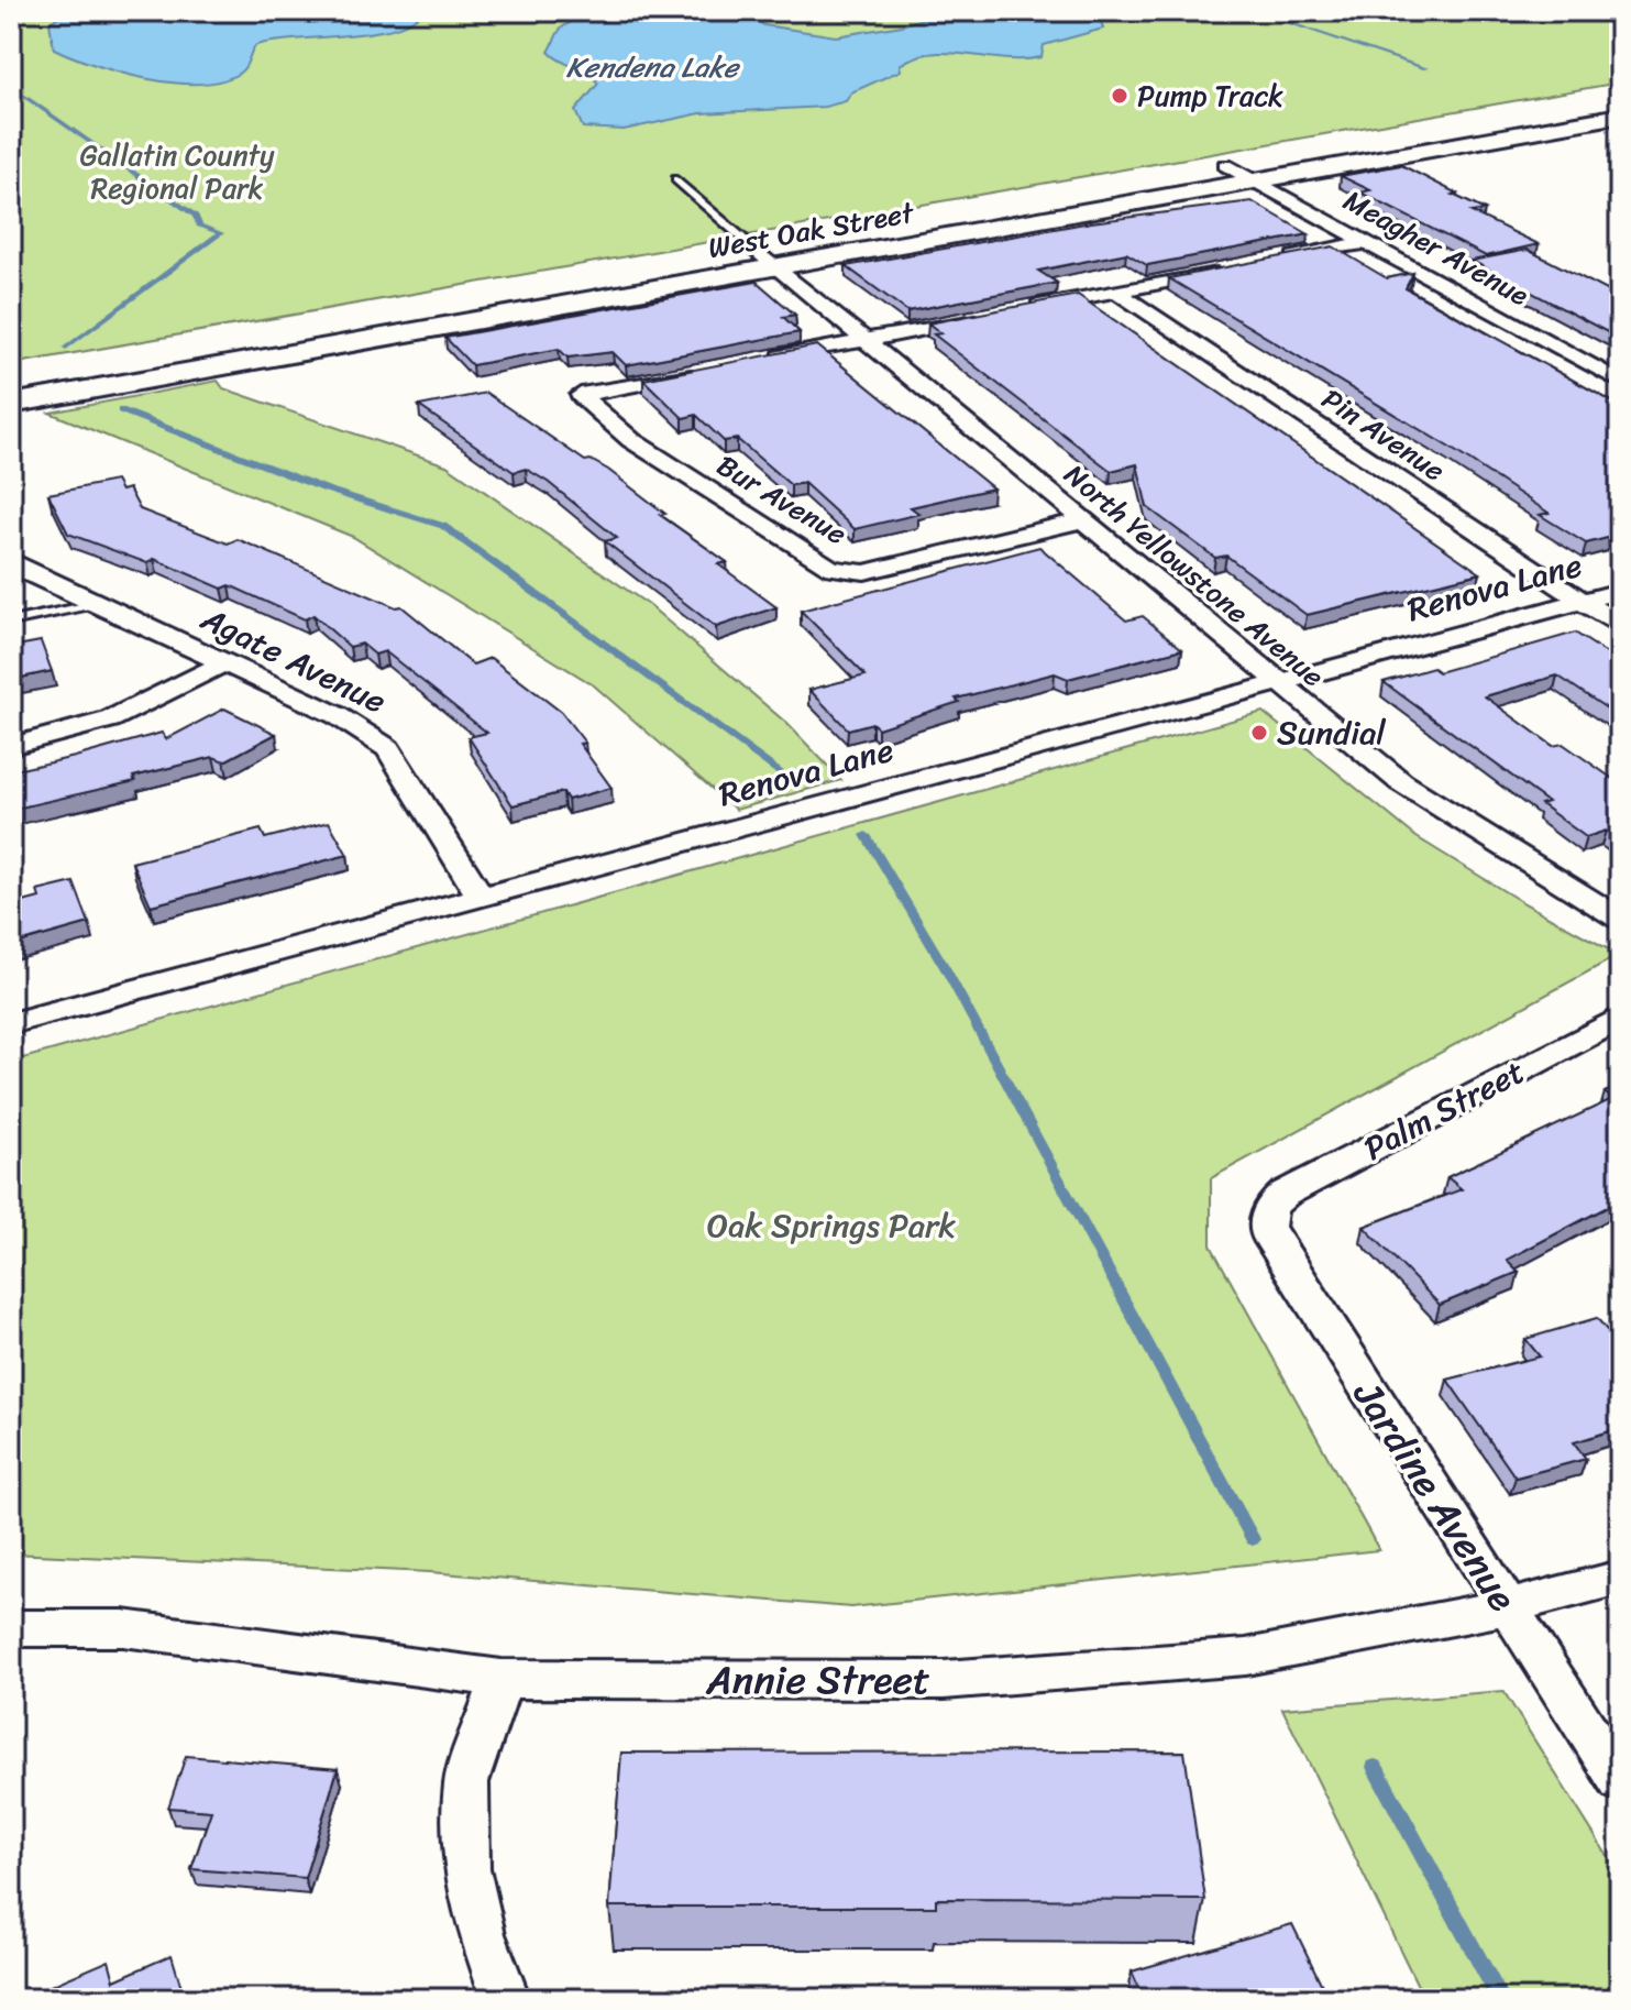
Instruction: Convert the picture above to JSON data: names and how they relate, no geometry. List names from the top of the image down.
{
  "streets": {
    "main road": ["West Oak Street"],
    "street": [
      "Meagher Avenue",
      "Pin Avenue",
      "Bur Avenue",
      "North Yellowstone Avenue",
      "Renova Lane",
      "Agate Avenue",
      "Palm Street",
      "Jardine Avenue",
      "Annie Street"
    ]
  },
  "crossings": [
    ["West Oak Street", "Meagher Avenue"],
    ["West Oak Street", "North Yellowstone Avenue"],
    ["Pin Avenue", "Renova Lane"],
    ["Bur Avenue", "North Yellowstone Avenue"],
    ["North Yellowstone Avenue", "Renova Lane"],
    ["Renova Lane", "Agate Avenue"],
    ["Palm Street", "Jardine Avenue"],
    ["Jardine Avenue", "Annie Street"]
  ],
  "water": ["Kendena Lake"],
  "parks": ["Gallatin County Regional Park", "Oak Springs Park"],
  "places": ["Pump Track", "Sundial"]
}
